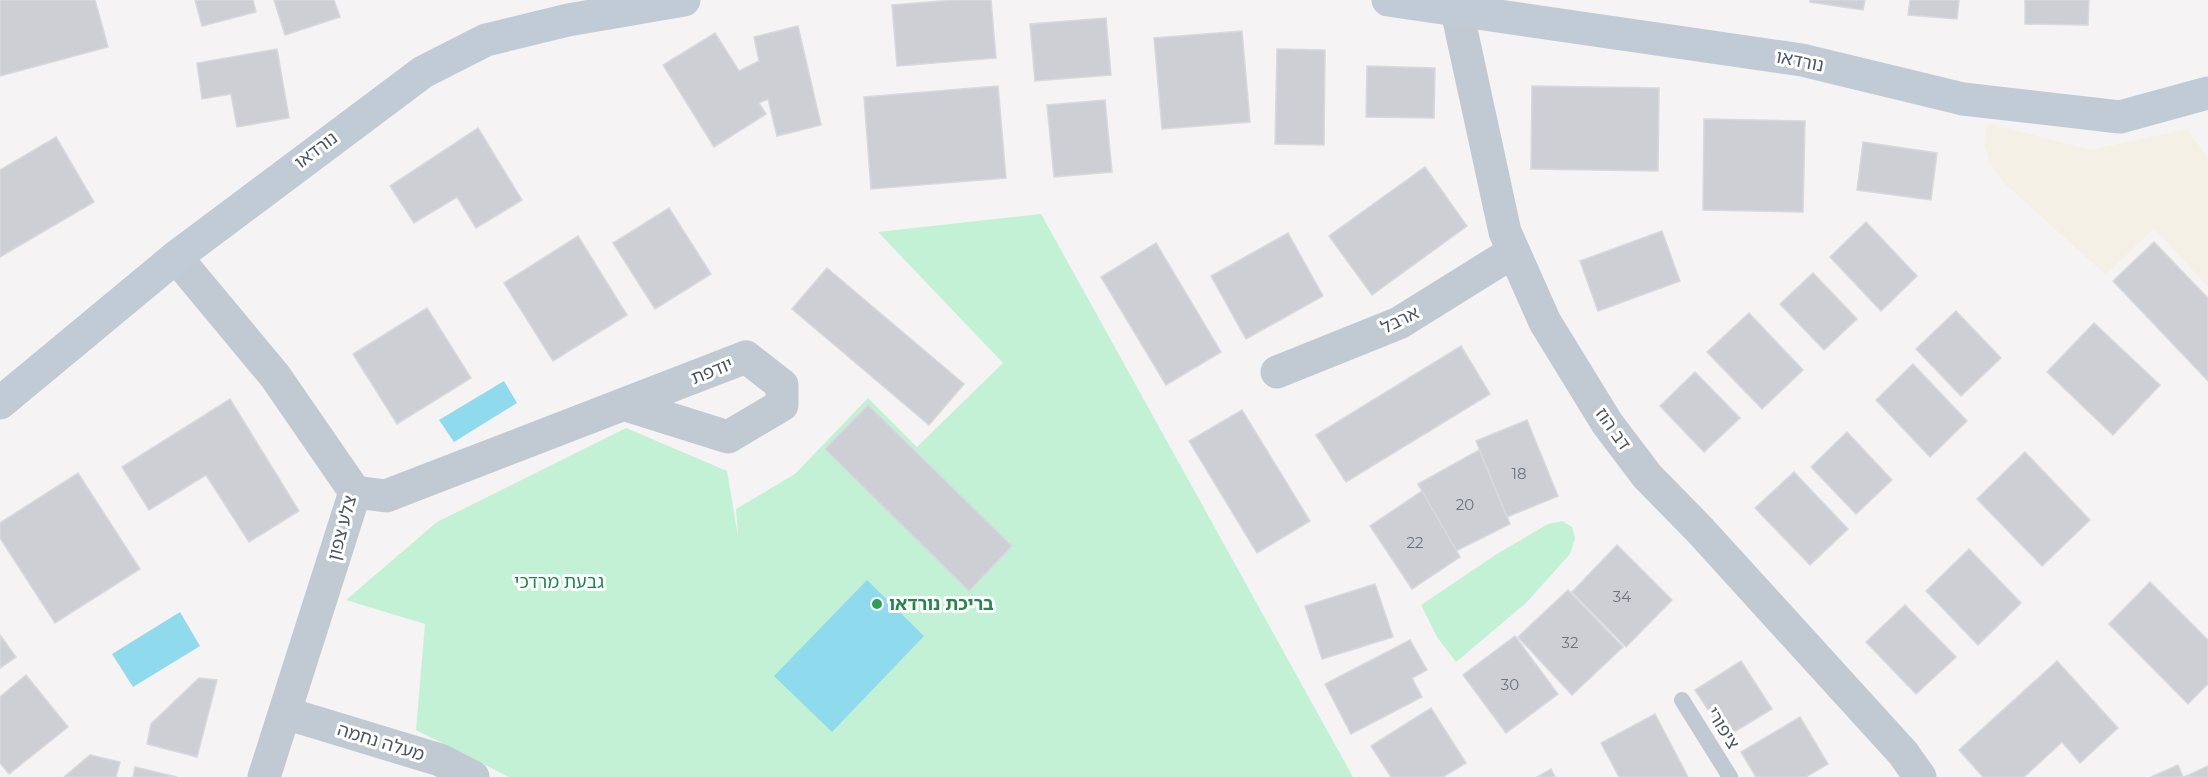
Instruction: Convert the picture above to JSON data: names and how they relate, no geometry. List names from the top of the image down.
{
  "streets": {
    "street": [
      "נורדאו",
      "ארבל",
      "דב הוז",
      "צלע צפון",
      "מעלה נחמה"
    ],
    "lane": ["ציפורי"]
  },
  "crossings": [
    ["נורדאו", "דב הוז"],
    ["נורדאו", "צלע צפון"],
    ["ארבל", "דב הוז"],
    ["צלע צפון", "מעלה נחמה"]
  ],
  "parks": ["גבעת מרדכי"],
  "places": ["בריכת נורדאו"],
  "house_numbers": [
    "18",
    "20",
    "22",
    "34",
    "32",
    "30"
  ]
}
